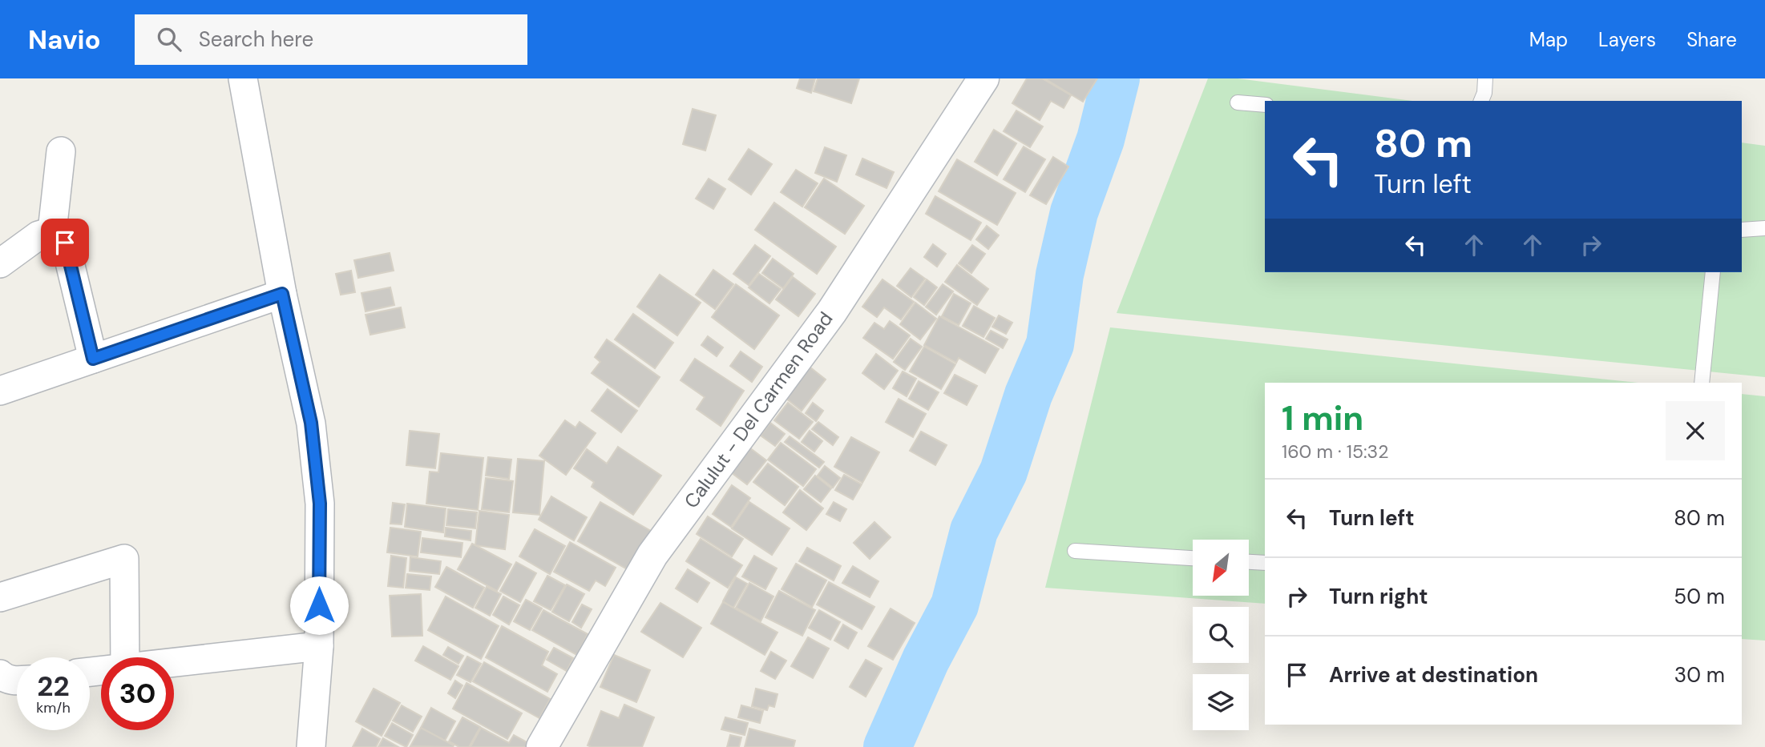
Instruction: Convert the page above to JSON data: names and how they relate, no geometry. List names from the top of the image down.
{
  "streets": {
    "main road": ["Calulut - Del Carmen Road"]
  },
  "north": "bottom left",
  "page": {
    "header": "Navio",
    "search": "Search here",
    "nav": ["Map", "Layers", "Share"],
    "turn": ["80 m", "Turn left"],
    "heading": ["1 min", "160 m · 15:32"],
    "list": [
      {
        "name": "Turn left",
        "value": "80 m"
      },
      {
        "name": "Turn right",
        "value": "50 m"
      },
      {
        "name": "Arrive at destination",
        "value": "30 m"
      }
    ],
    "speed": "22 km/h",
    "limit": "30"
  }
}
